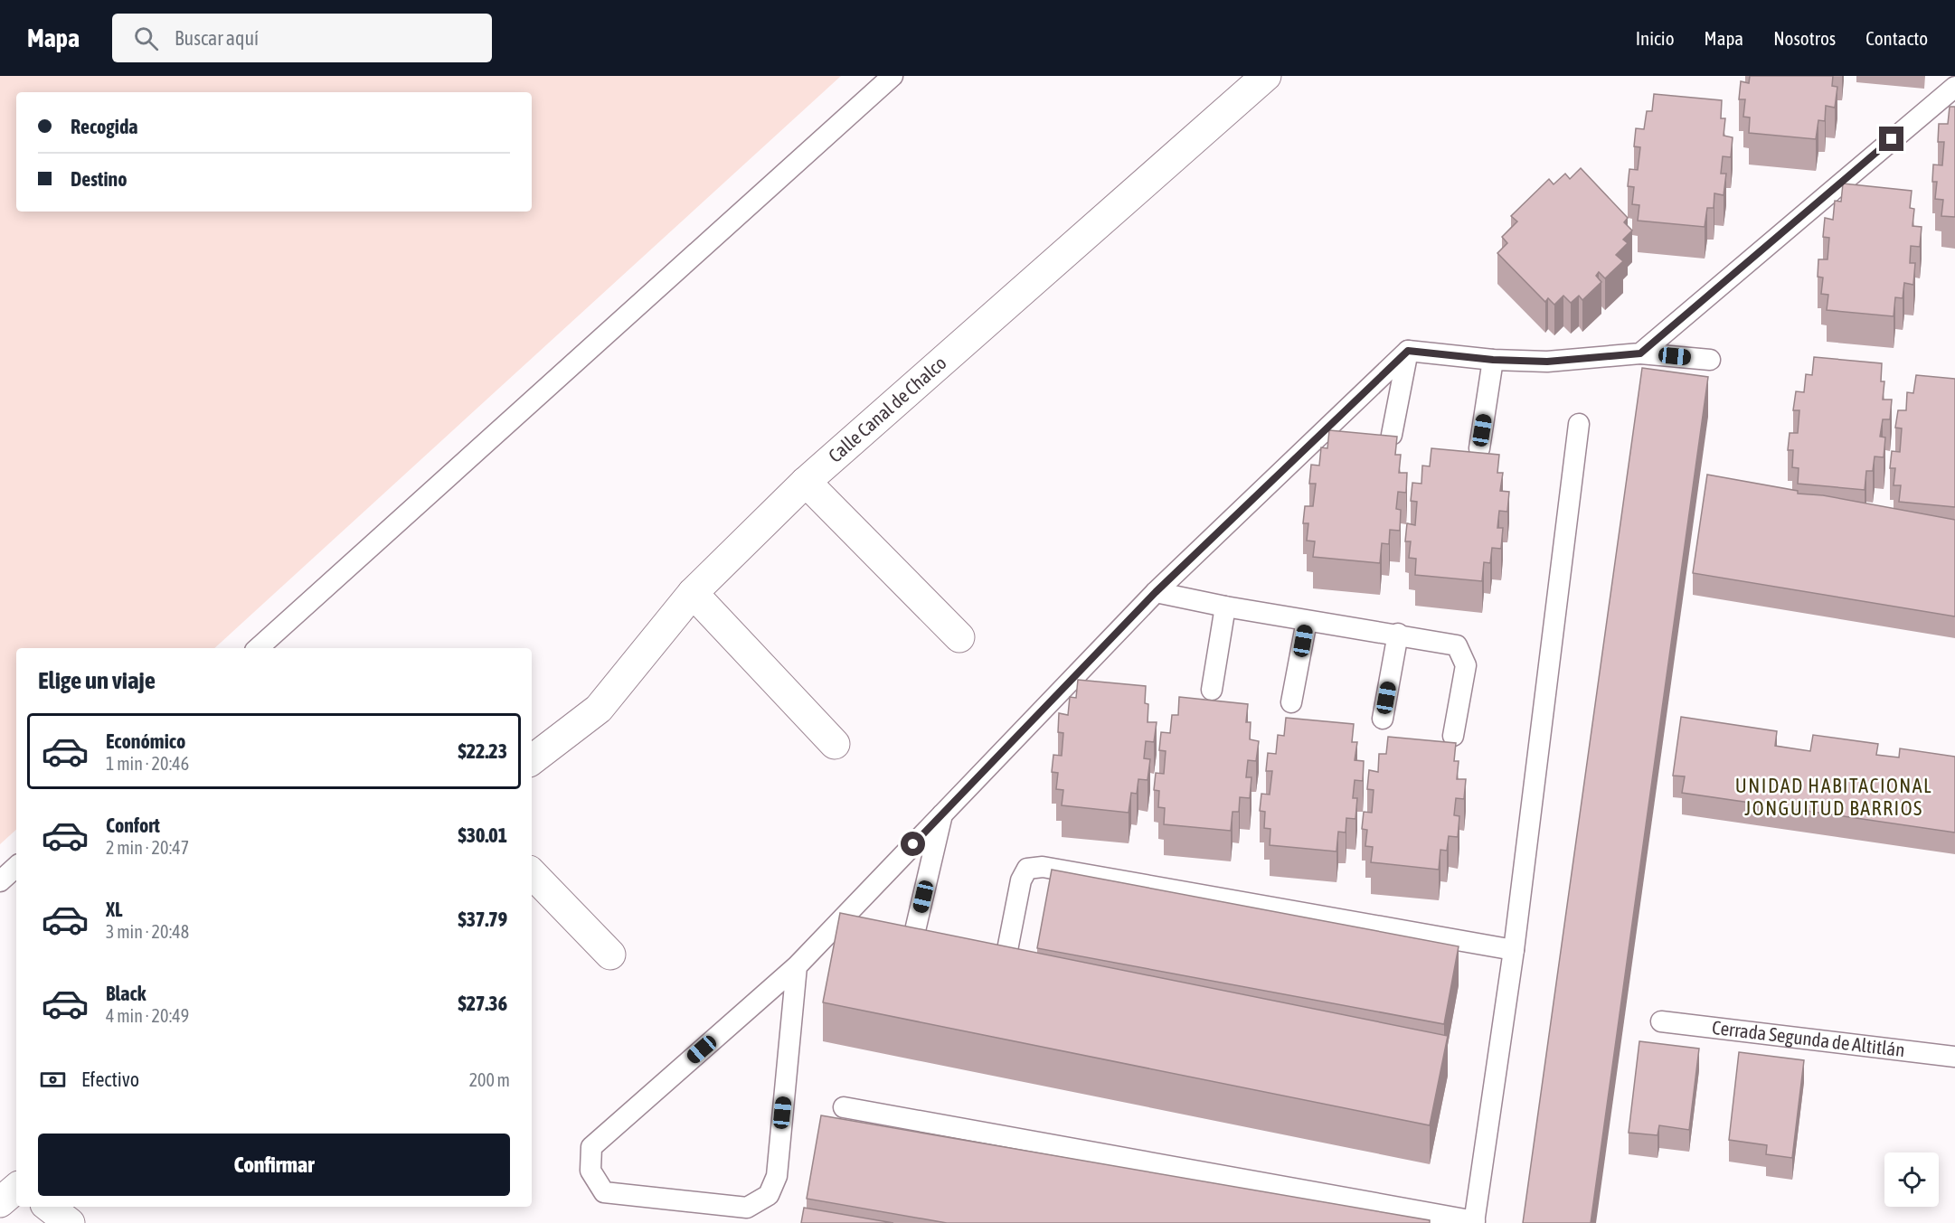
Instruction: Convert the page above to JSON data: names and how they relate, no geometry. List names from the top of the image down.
{
  "streets": {
    "street": ["Calle Canal de Chalco"],
    "lane": ["Cerrada Segunda de Altitlán"]
  },
  "districts": ["UNIDAD HABITACIONAL JONGUITUD BARRIOS"],
  "page": {
    "header": "Mapa",
    "search": "Buscar aquí",
    "nav": [
      "Inicio",
      "Mapa",
      "Nosotros",
      "Contacto"
    ],
    "banner": ["Recogida", "Destino"],
    "heading": "Elige un viaje",
    "list": [
      {
        "name": "Económico",
        "note": "1 min · 20:46",
        "value": "$22.23"
      },
      {
        "name": "Confort",
        "note": "2 min · 20:47",
        "value": "$30.01"
      },
      {
        "name": "XL",
        "note": "3 min · 20:48",
        "value": "$37.79"
      },
      {
        "name": "Black",
        "note": "4 min · 20:49",
        "value": "$27.36"
      }
    ],
    "pay": ["Efectivo", "200 m"],
    "buttons": "Confirmar"
  }
}
